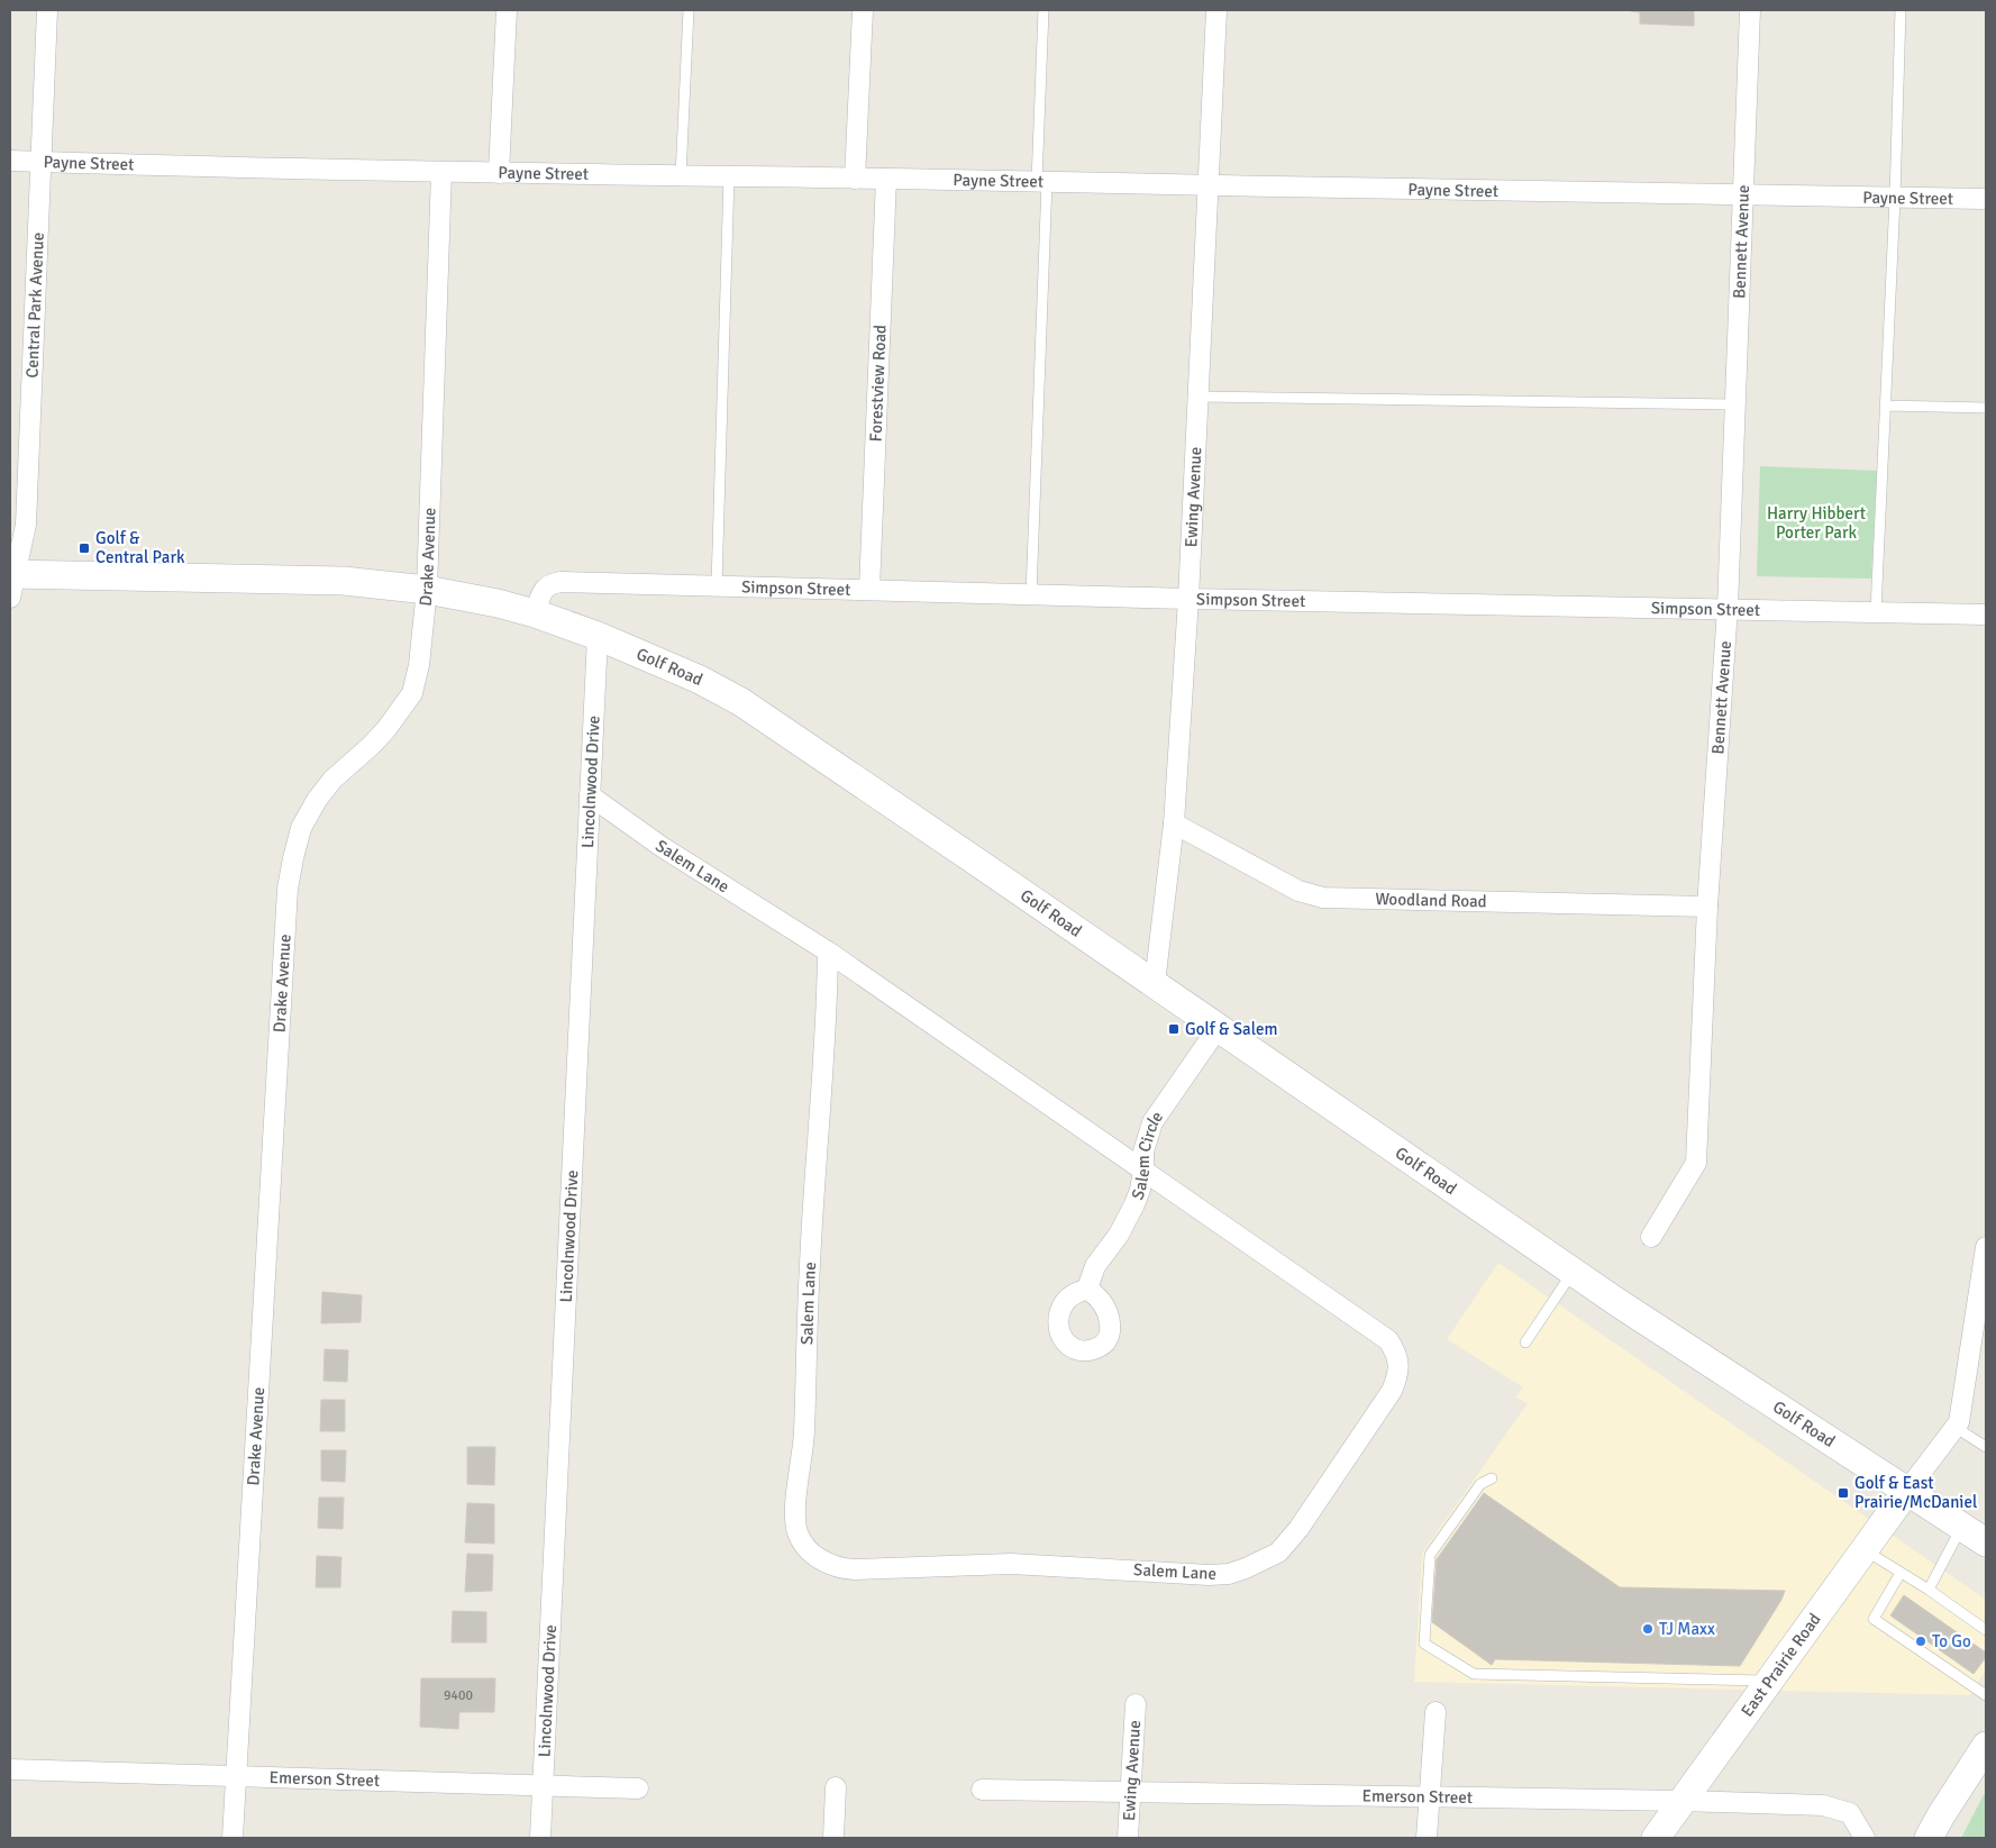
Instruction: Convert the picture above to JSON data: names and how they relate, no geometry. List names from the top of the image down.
{
  "streets": {
    "main road": ["Golf Road", "East Prairie Road"],
    "street": [
      "Payne Street",
      "Bennett Avenue",
      "Central Park Avenue",
      "Forestview Road",
      "Ewing Avenue",
      "Drake Avenue",
      "Simpson Street",
      "Lincolnwood Drive",
      "Salem Lane",
      "Woodland Road",
      "Salem Circle",
      "Emerson Street"
    ]
  },
  "crossings": [
    ["Payne Street", "Bennett Avenue"],
    ["Payne Street", "Central Park Avenue"],
    ["Payne Street", "Forestview Road"],
    ["Payne Street", "Ewing Avenue"],
    ["Payne Street", "Drake Avenue"],
    ["Bennett Avenue", "Simpson Street"],
    ["Bennett Avenue", "Woodland Road"],
    ["Central Park Avenue", "Golf Road"],
    ["Forestview Road", "Simpson Street"],
    ["Ewing Avenue", "Simpson Street"],
    ["Ewing Avenue", "Golf Road"],
    ["Ewing Avenue", "Woodland Road"],
    ["Ewing Avenue", "Emerson Street"],
    ["Drake Avenue", "Golf Road"],
    ["Drake Avenue", "Emerson Street"],
    ["Simpson Street", "Golf Road"],
    ["Golf Road", "Lincolnwood Drive"],
    ["Golf Road", "Salem Circle"],
    ["Golf Road", "East Prairie Road"],
    ["Lincolnwood Drive", "Salem Lane"],
    ["Lincolnwood Drive", "Emerson Street"],
    ["Salem Lane", "Salem Circle"],
    ["East Prairie Road", "Emerson Street"]
  ],
  "parks": ["Harry Hibbert Porter Park"],
  "places": {
    "transit": ["Golf & Central Park", "Golf & Salem", "Golf & East Prairie/McDaniel"],
    "other": ["TJ Maxx", "To Go"]
  },
  "house_numbers": ["9400"]
}
